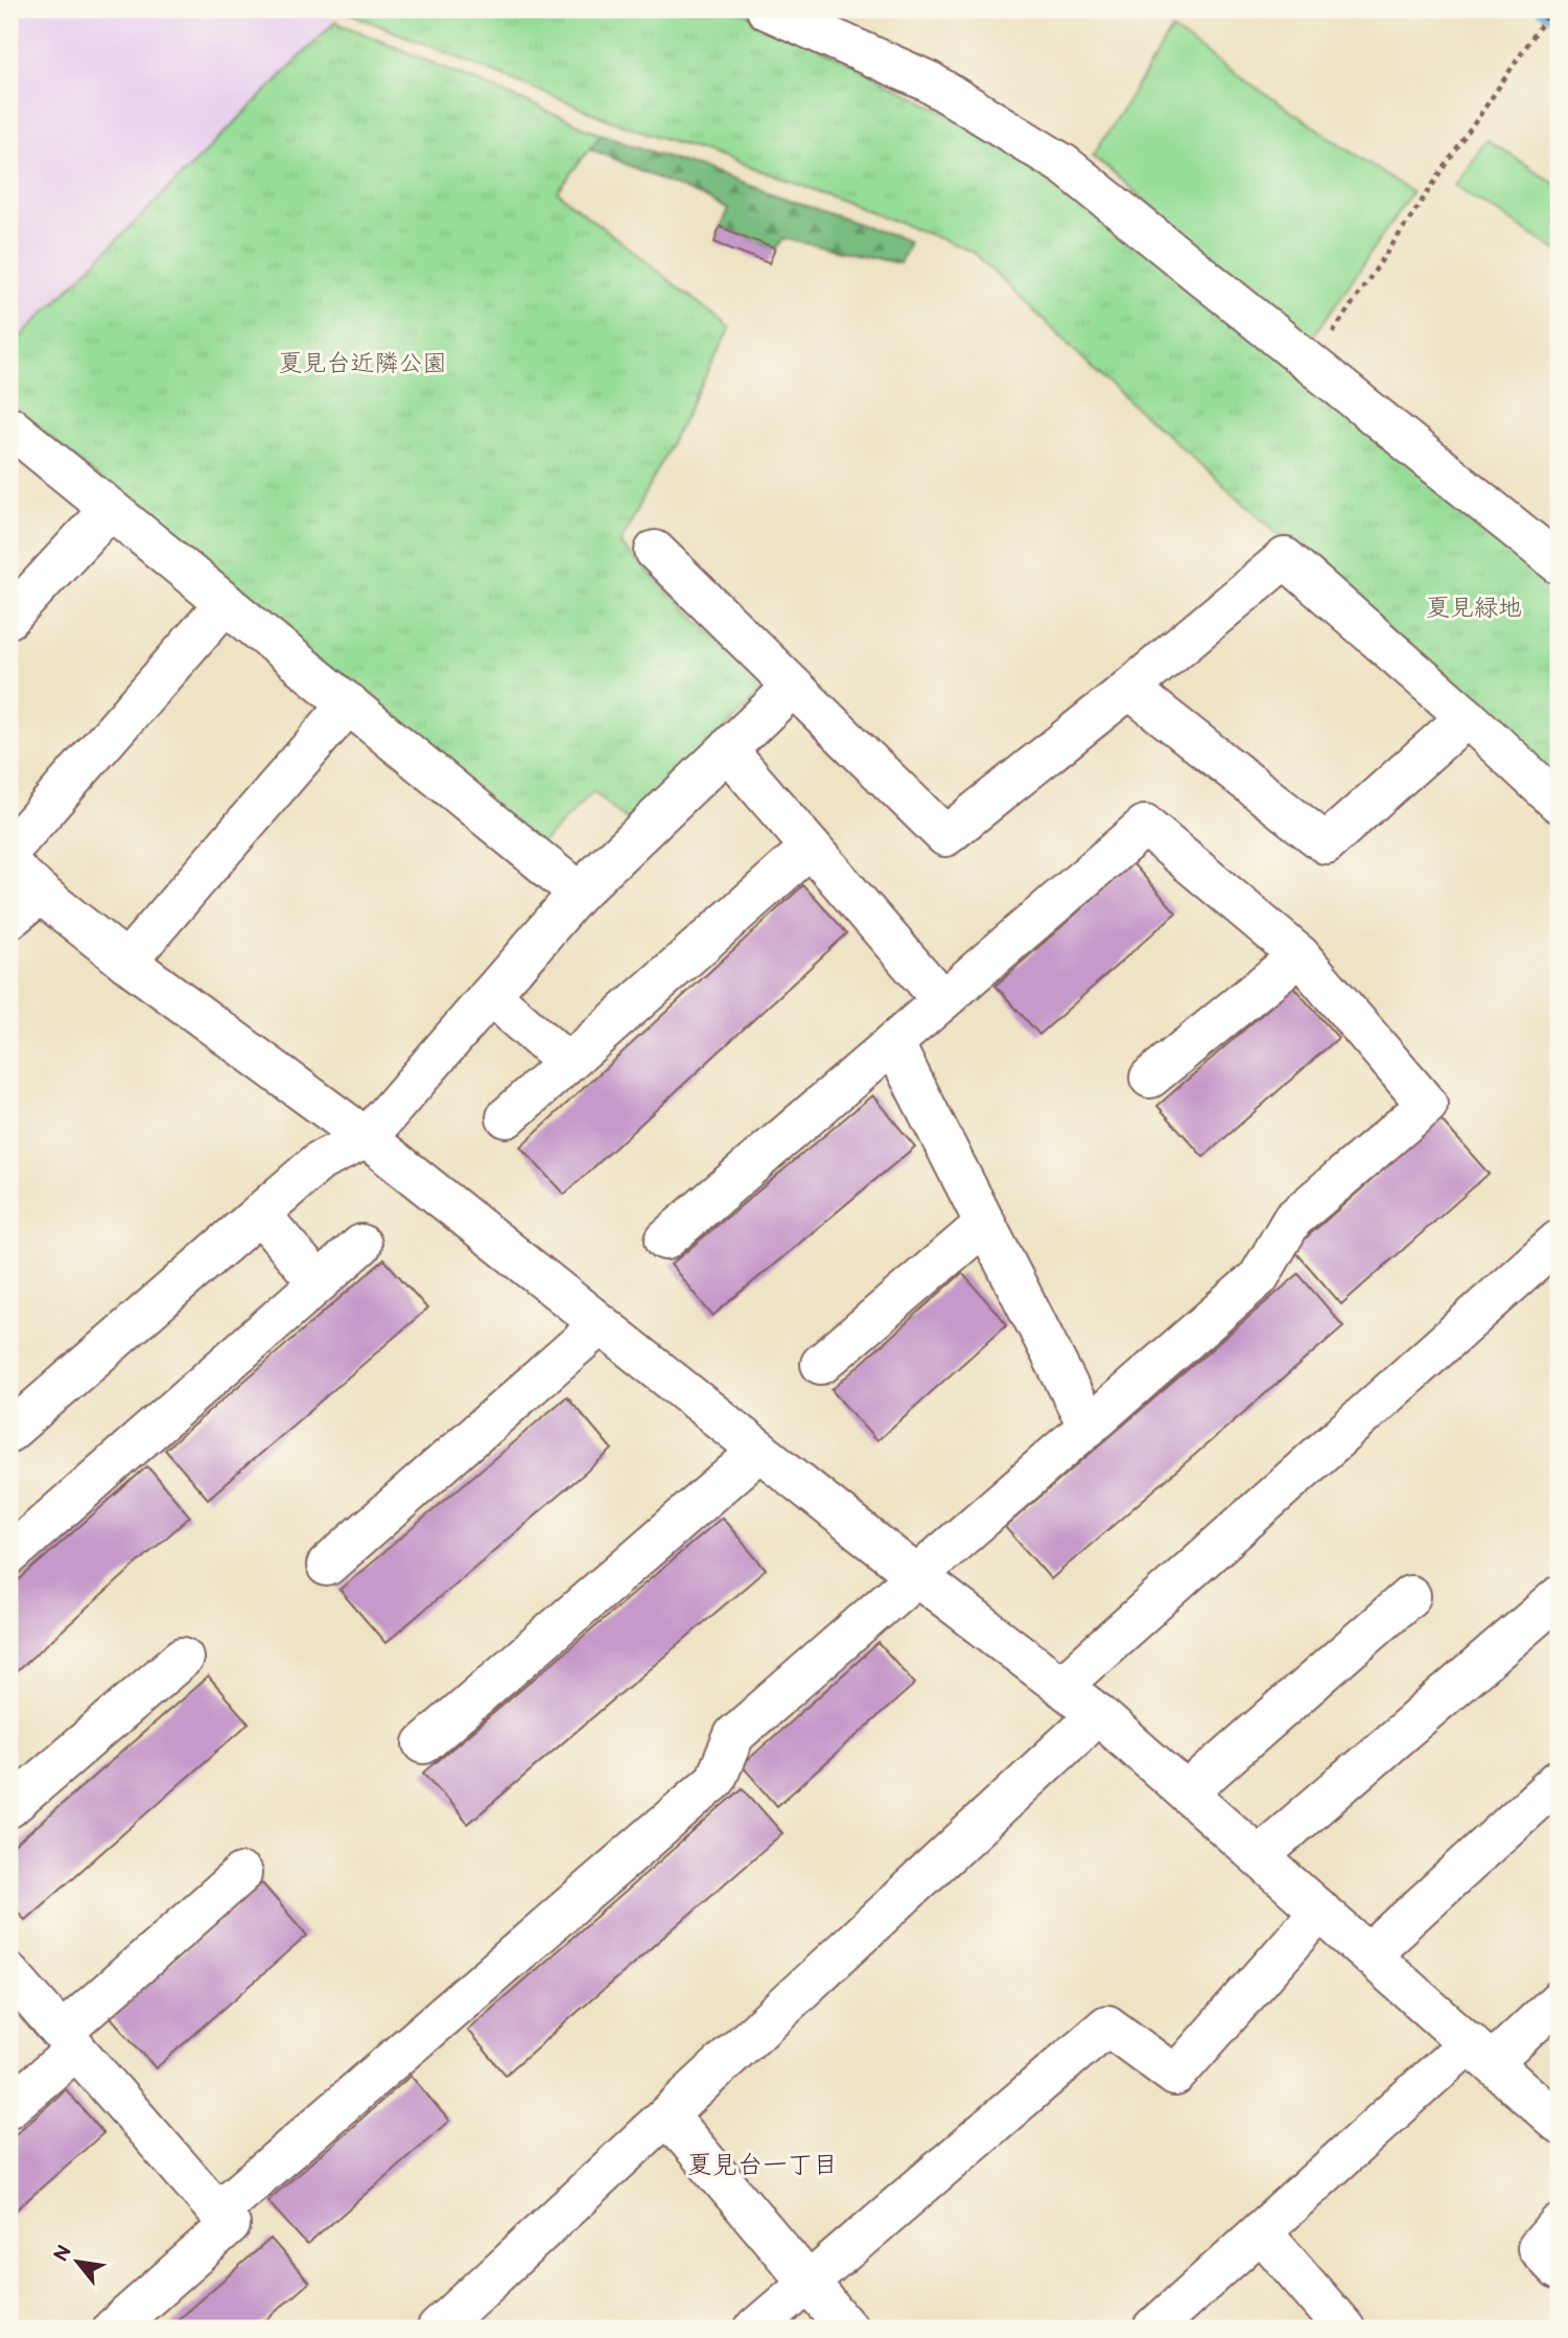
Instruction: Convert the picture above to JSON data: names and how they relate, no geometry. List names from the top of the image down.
{
  "districts": ["夏見台一丁目"],
  "parks": ["夏見台近隣公園", "夏見緑地"],
  "north": "top left"
}
